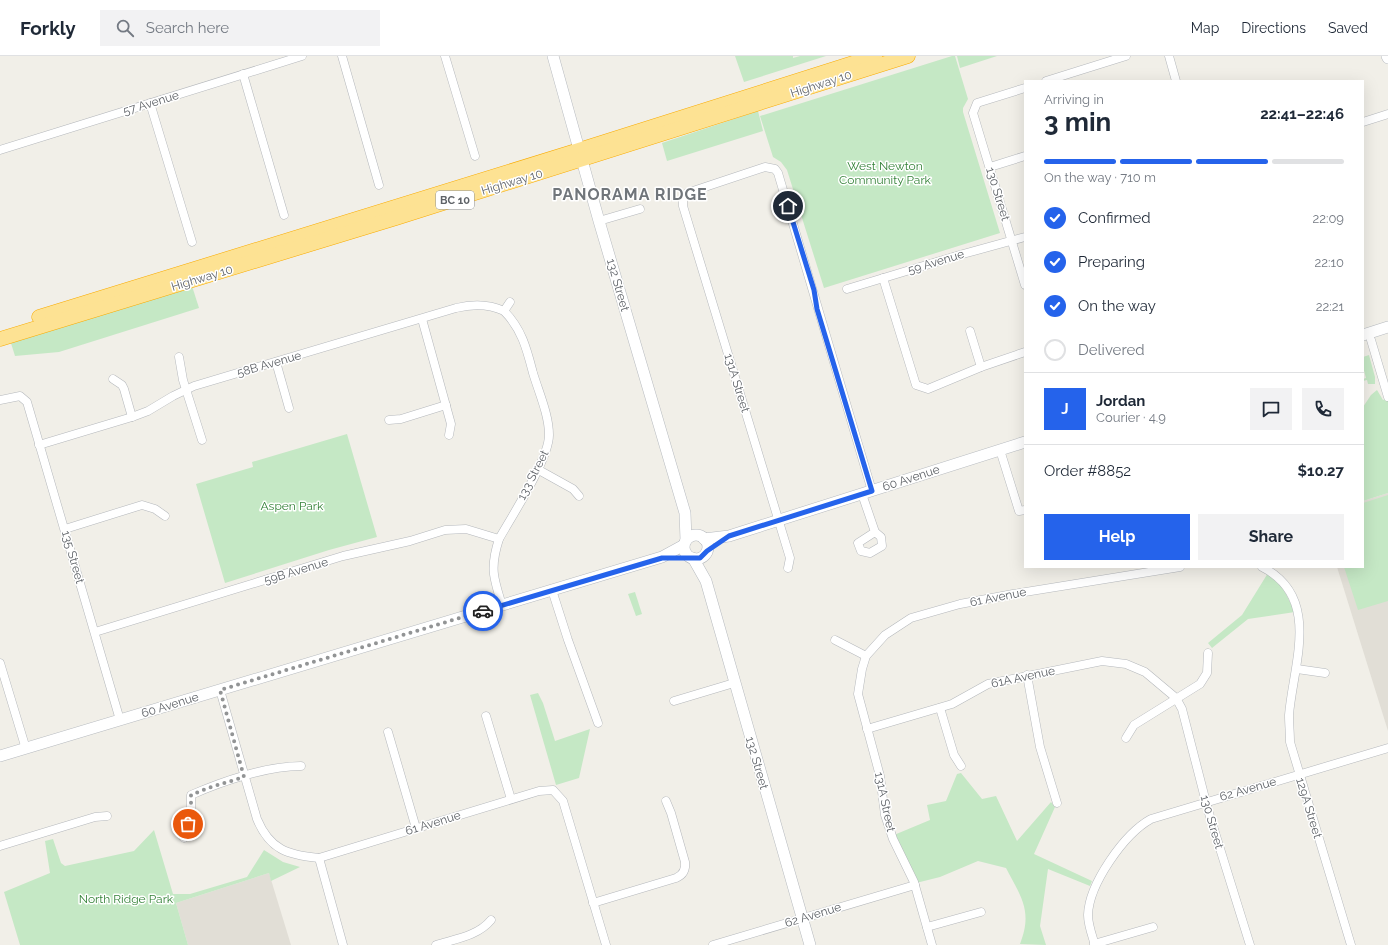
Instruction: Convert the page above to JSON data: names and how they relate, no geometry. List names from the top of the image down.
{
  "streets": {
    "highway": ["Highway 10", "BC 10"],
    "street": [
      "57 Avenue",
      "130 Street",
      "59 Avenue",
      "132 Street",
      "58B Avenue",
      "131A Street",
      "133 Street",
      "60 Avenue",
      "135 Street",
      "59B Avenue",
      "61 Avenue",
      "61A Avenue",
      "62 Avenue",
      "129A Street"
    ]
  },
  "crossings": [
    ["Highway 10", "132 Street"],
    ["130 Street", "59 Avenue"],
    ["130 Street", "61A Avenue"],
    ["130 Street", "62 Avenue"],
    ["132 Street", "60 Avenue"],
    ["132 Street", "62 Avenue"],
    ["58B Avenue", "133 Street"],
    ["58B Avenue", "135 Street"],
    ["131A Street", "60 Avenue"],
    ["131A Street", "61 Avenue"],
    ["131A Street", "61A Avenue"],
    ["131A Street", "62 Avenue"],
    ["133 Street", "60 Avenue"],
    ["133 Street", "59B Avenue"],
    ["60 Avenue", "135 Street"],
    ["135 Street", "59B Avenue"],
    ["62 Avenue", "129A Street"]
  ],
  "districts": ["PANORAMA RIDGE"],
  "parks": ["West Newton Community Park", "Aspen Park", "North Ridge Park"],
  "page": {
    "header": "Forkly",
    "search": "Search here",
    "nav": ["Map", "Directions", "Saved"],
    "heading": ["3 min", "Arriving in", "22:41–22:46"],
    "panel": [
      "Jordan",
      "Courier · 4.9",
      "Order #8852",
      "$10.27"
    ],
    "bar": "On the way · 710 m",
    "list": [
      ["Confirmed", "22:09"],
      ["Preparing", "22:10"],
      ["On the way", "22:21"],
      "Delivered"
    ],
    "round": "J",
    "buttons": ["Help", "Share"]
  }
}
